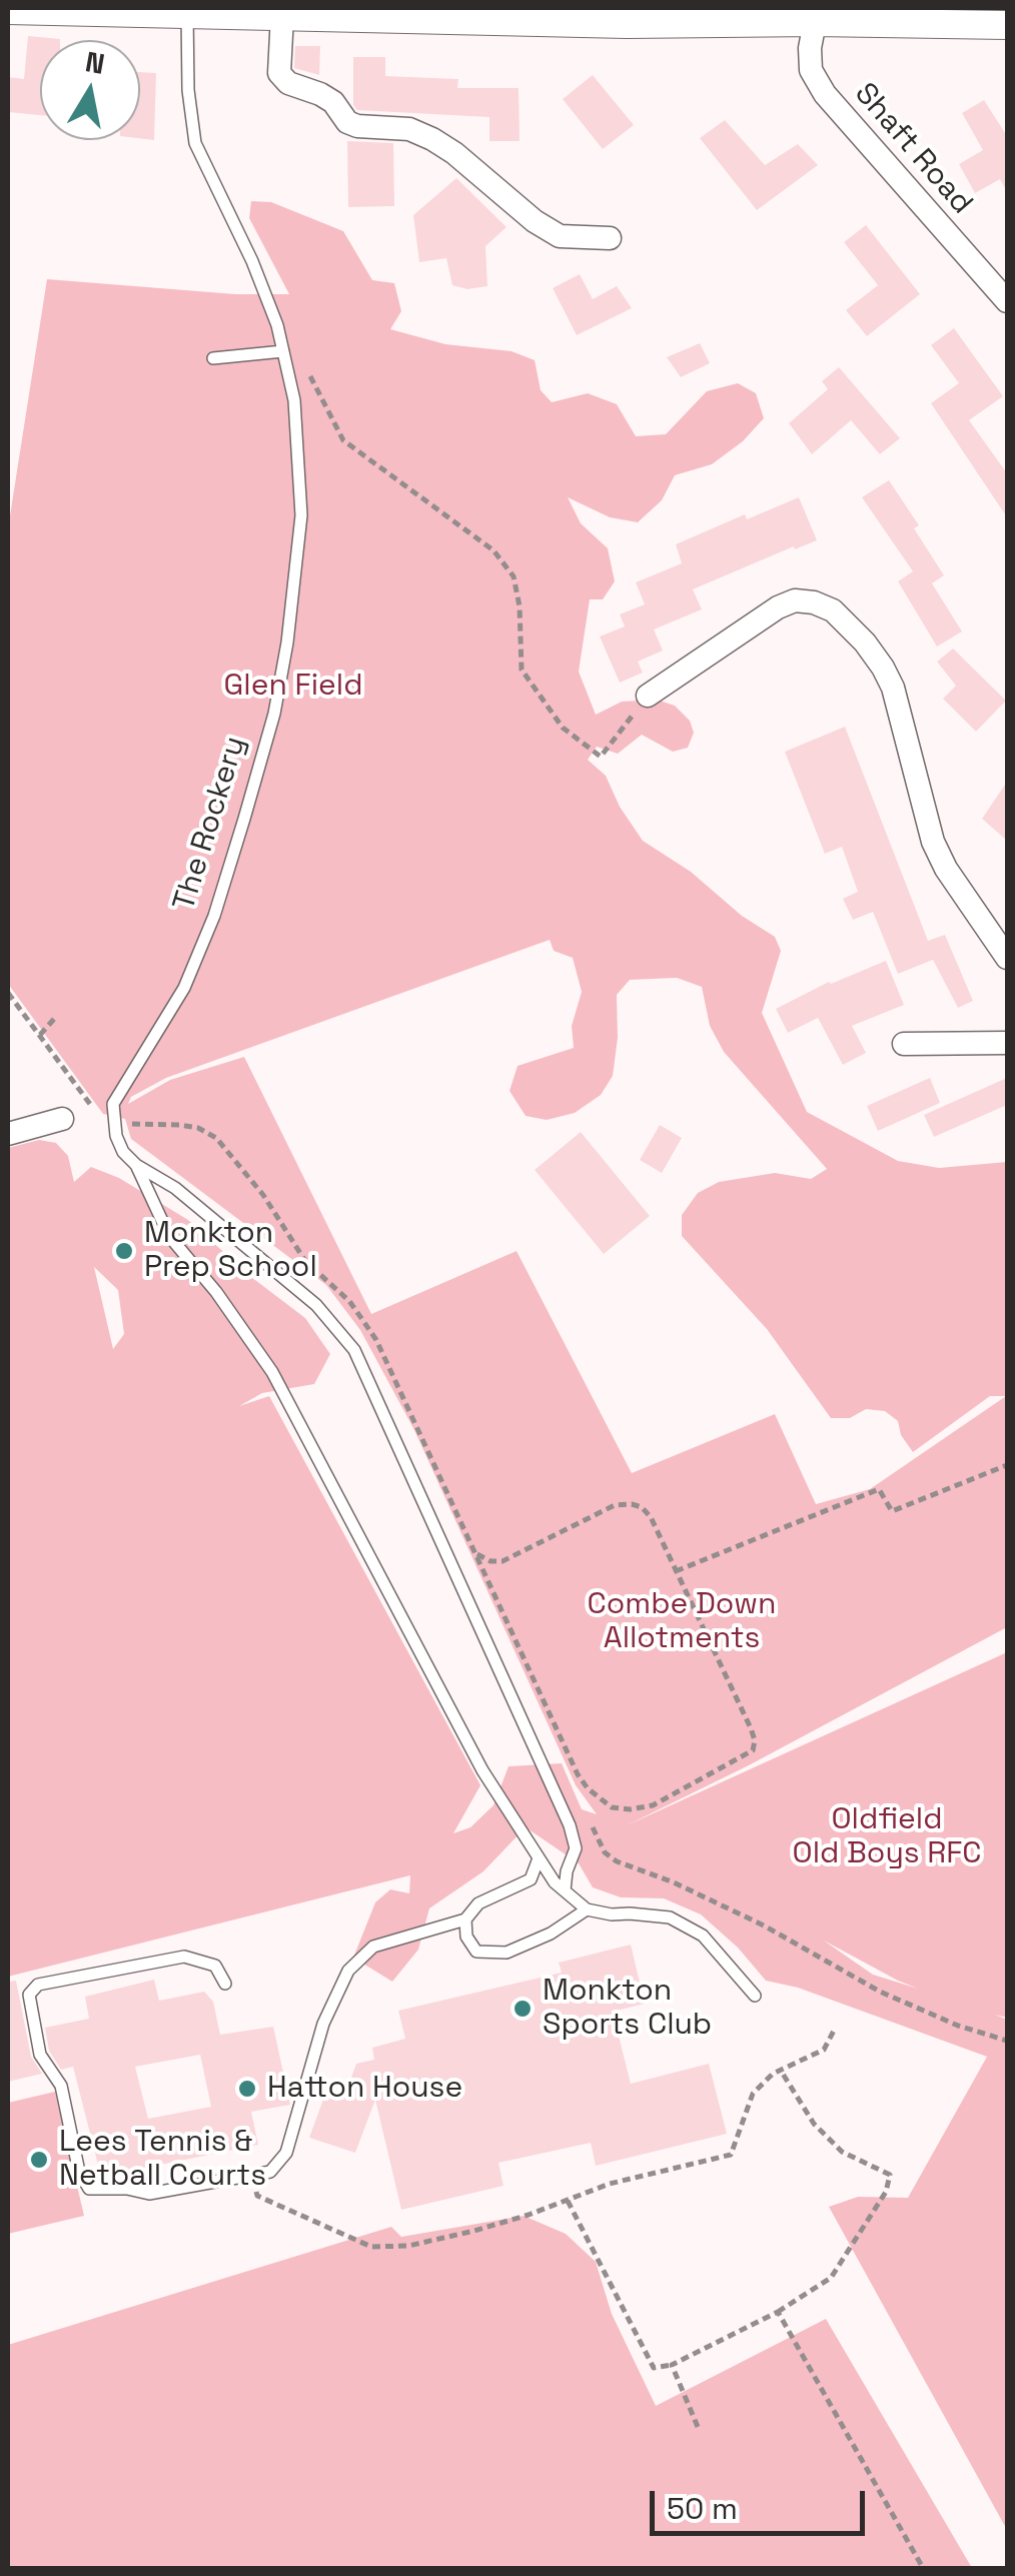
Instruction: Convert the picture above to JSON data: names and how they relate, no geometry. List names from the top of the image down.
{
  "streets": {
    "street": ["Shaft Road"],
    "lane": ["The Rockery"]
  },
  "parks": ["Glen Field", "Combe Down Allotments", "Oldfield Old Boys RFC"],
  "places": [
    "Monkton Prep School",
    "Monkton Sports Club",
    "Hatton House",
    "Lees Tennis & Netball Courts"
  ],
  "scale_bar": "50 m",
  "north": "top"
}
